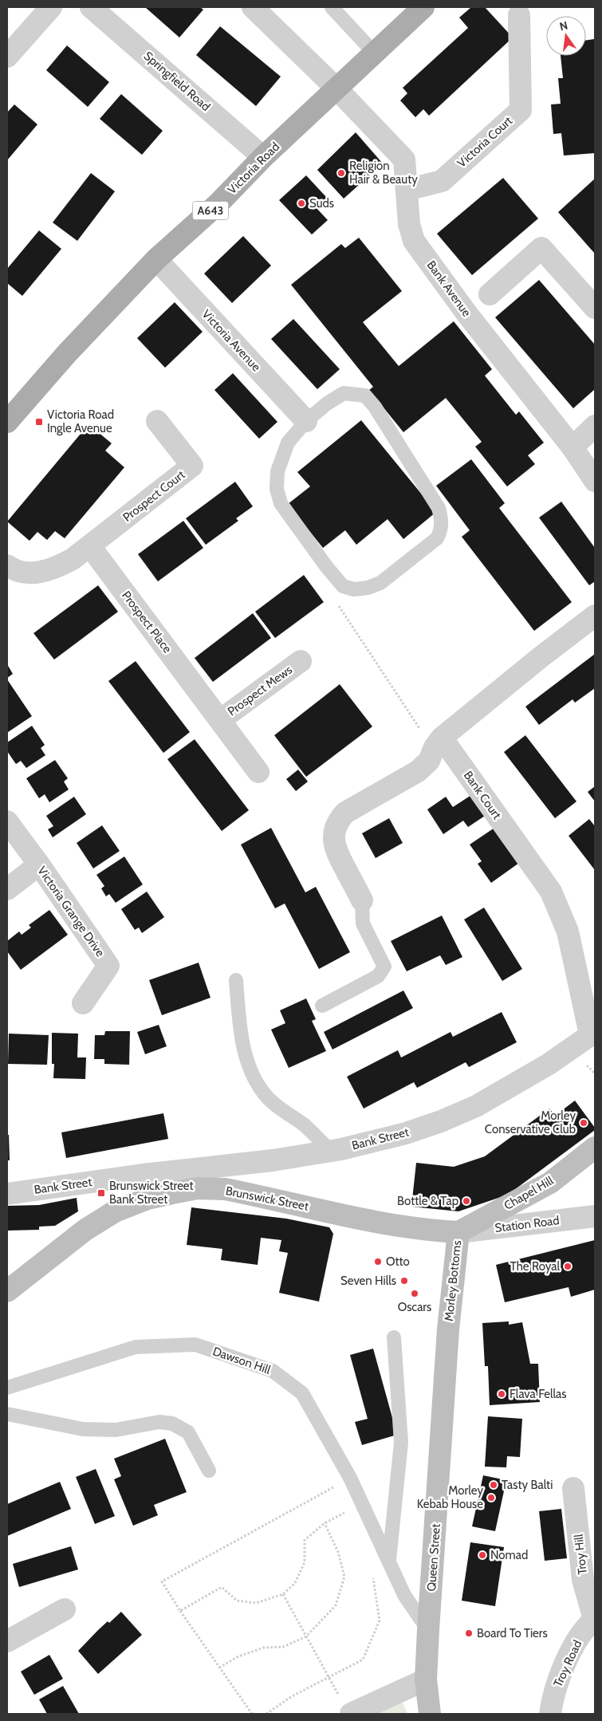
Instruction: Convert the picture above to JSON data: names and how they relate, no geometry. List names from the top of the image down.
{
  "streets": {
    "main road": [
      "Victoria Road",
      "A643",
      "Chapel Hill",
      "Brunswick Street",
      "Morley Bottoms",
      "Queen Street"
    ],
    "street": [
      "Springfield Road",
      "Victoria Court",
      "Bank Avenue",
      "Victoria Avenue",
      "Prospect Court",
      "Prospect Place",
      "Prospect Mews",
      "Bank Court",
      "Victoria Grange Drive",
      "Bank Street",
      "Station Road",
      "Troy Hill",
      "Troy Road"
    ],
    "lane": ["Dawson Hill"]
  },
  "crossings": [
    ["Springfield Road", "Victoria Road"],
    ["Victoria Court", "Bank Avenue"],
    ["Victoria Road", "Bank Avenue"],
    ["Victoria Road", "Victoria Avenue"],
    ["Prospect Court", "Prospect Place"],
    ["Prospect Place", "Prospect Mews"],
    ["Bank Court", "Bank Street"],
    ["Chapel Hill", "Brunswick Street"],
    ["Chapel Hill", "Station Road"],
    ["Chapel Hill", "Morley Bottoms"],
    ["Brunswick Street", "Station Road"],
    ["Brunswick Street", "Morley Bottoms"],
    ["Station Road", "Morley Bottoms"],
    ["Morley Bottoms", "Queen Street"],
    ["Dawson Hill", "Queen Street"],
    ["Troy Hill", "Troy Road"]
  ],
  "places": {
    "other": [
      "Religion Hair & Beauty",
      "Suds",
      "Morley Conservative Club",
      "Bottle & Tap",
      "Otto",
      "The Royal",
      "Seven Hills",
      "Oscars",
      "Flava Fellas",
      "Tasty Balti",
      "Morley Kebab House",
      "Nomad",
      "Board To Tiers"
    ],
    "transit": ["Victoria Road Ingle Avenue", "Brunswick Street Bank Street"]
  },
  "north": "top"
}
